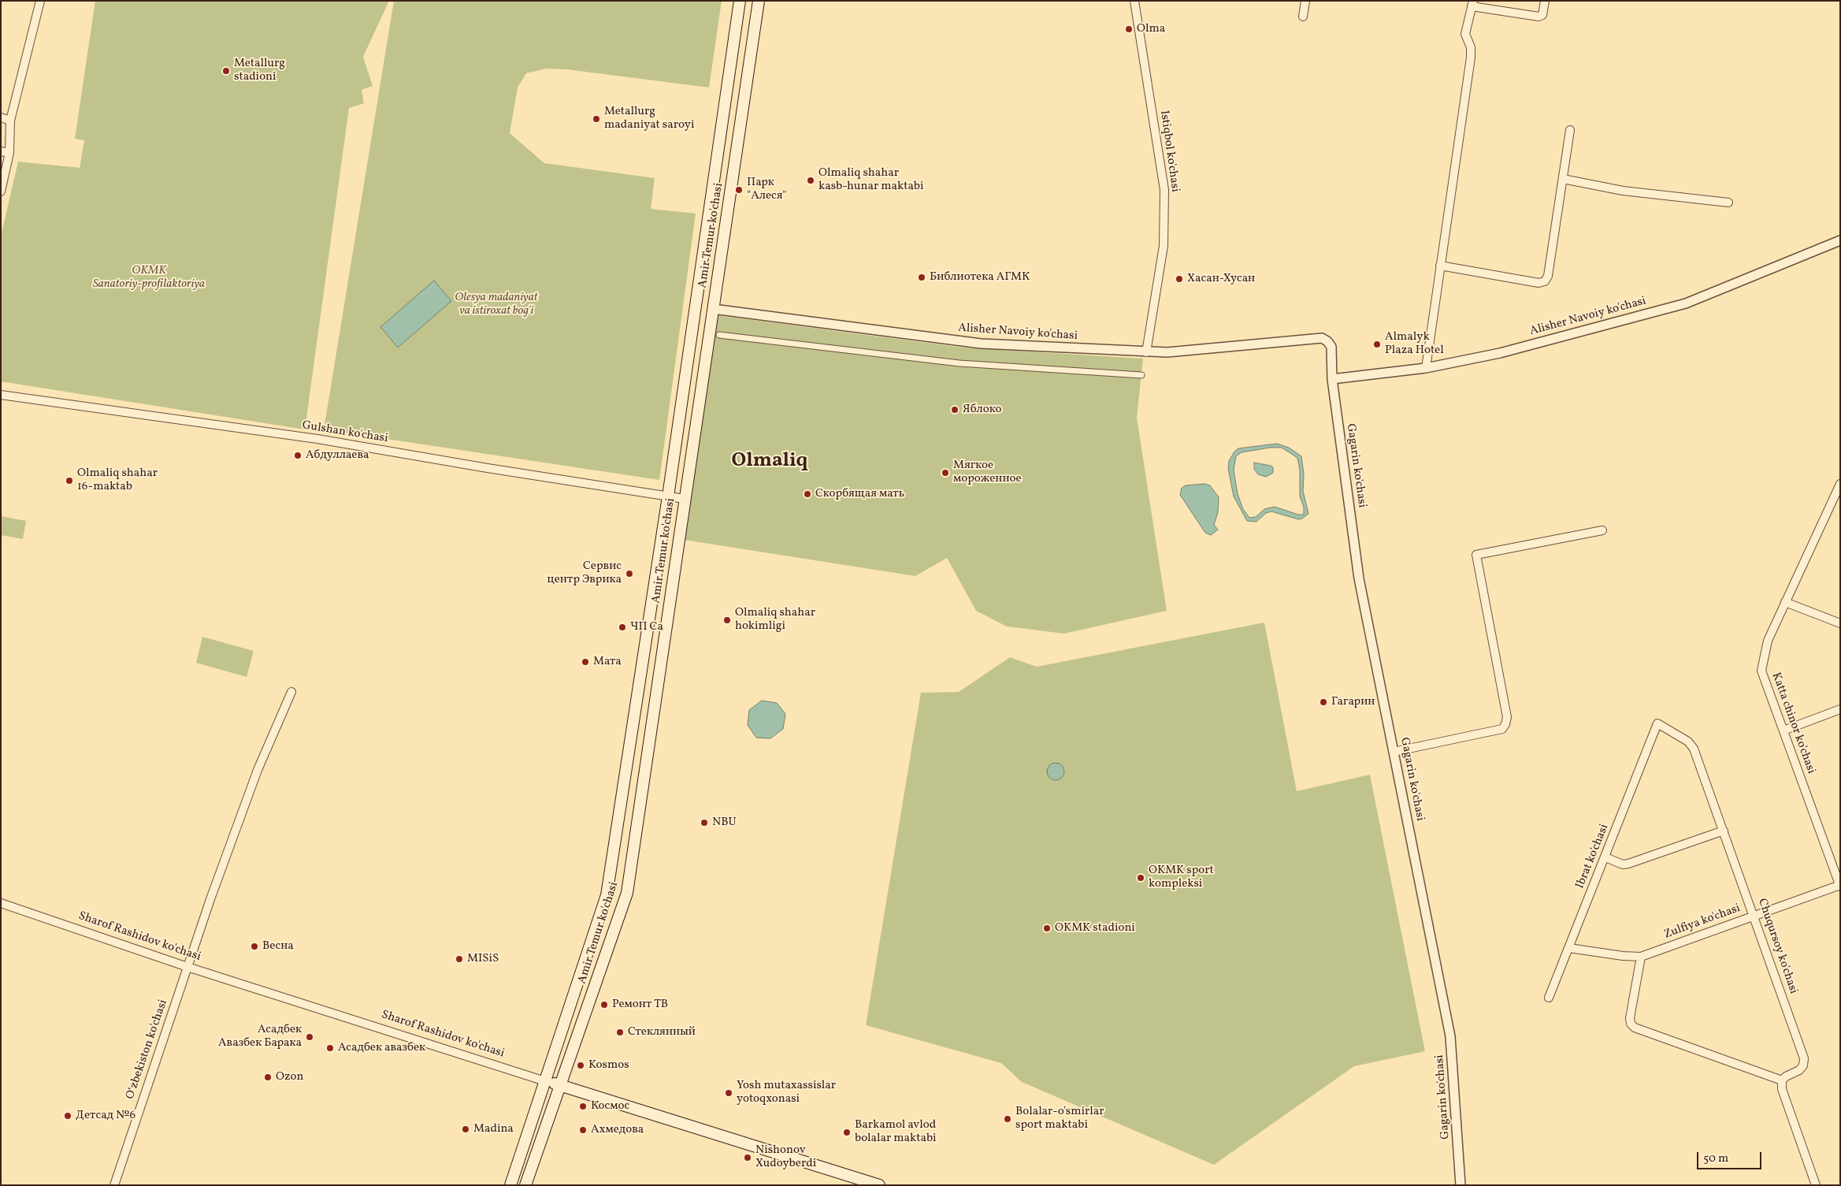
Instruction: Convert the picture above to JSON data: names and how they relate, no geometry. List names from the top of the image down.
{
  "streets": {
    "main road": ["Amir Temur ko'chasi", "Sharof Rashidov ko'chasi"],
    "street": [
      "Istiqbol ko'chasi",
      "Alisher Navoiy ko'chasi",
      "Gulshan ko'chasi",
      "Gagarin ko'chasi",
      "Katta chinor ko'chasi",
      "Ibrat ko'chasi",
      "Zulfiya ko'chasi",
      "Chuqursoy ko'chasi",
      "O‘zbekiston ko'chasi"
    ]
  },
  "crossings": [
    ["Istiqbol ko'chasi", "Alisher Navoiy ko'chasi"],
    ["Amir Temur ko'chasi", "Alisher Navoiy ko'chasi"],
    ["Amir Temur ko'chasi", "Gulshan ko'chasi"],
    ["Amir Temur ko'chasi", "Sharof Rashidov ko'chasi"],
    ["Alisher Navoiy ko'chasi", "Gagarin ko'chasi"],
    ["Katta chinor ko'chasi", "Zulfiya ko'chasi"],
    ["Ibrat ko'chasi", "Zulfiya ko'chasi"],
    ["Ibrat ko'chasi", "Chuqursoy ko'chasi"],
    ["Zulfiya ko'chasi", "Chuqursoy ko'chasi"],
    ["Sharof Rashidov ko'chasi", "O‘zbekiston ko'chasi"]
  ],
  "districts": ["Olmaliq"],
  "parks": ["OKMK Sanatoriy-profilaktoriya", "Olesya madaniyat va istiroxat bog'i"],
  "places": [
    "Olma",
    "Metallurg stadioni",
    "Metallurg madaniyat saroyi",
    "Olmaliq shahar kasb-hunar maktabi",
    "Парк \"Алеся\"",
    "Библиотека АГМК",
    "Хасан-Хусан",
    "Almalyk Plaza Hotel",
    "Яблоко",
    "Абдуллаева",
    "Мягкое мороженное",
    "Olmaliq shahar 16-maktab",
    "Скорбящая мать",
    "Сервис центр Эврика",
    "Olmaliq shahar hokimligi",
    "ЧП Са",
    "Мата",
    "Гагарин",
    "NBU",
    "OKMK sport kompleksi",
    "OKMK stadioni",
    "Весна",
    "MISiS",
    "Ремонт ТВ",
    "Стеклянный",
    "Асадбек Авазбек Барака",
    "Асадбек авазбек",
    "Kosmos",
    "Ozon",
    "Yosh mutaxassislar yotoqxonasi",
    "Космос",
    "Детсад №6",
    "Bolalar-o'smirlar sport maktabi",
    "Madina",
    "Ахмедова",
    "Barkamol avlod bolalar maktabi",
    "Nishonov Xudoyberdi"
  ],
  "scale_bar": "50 m"
}
